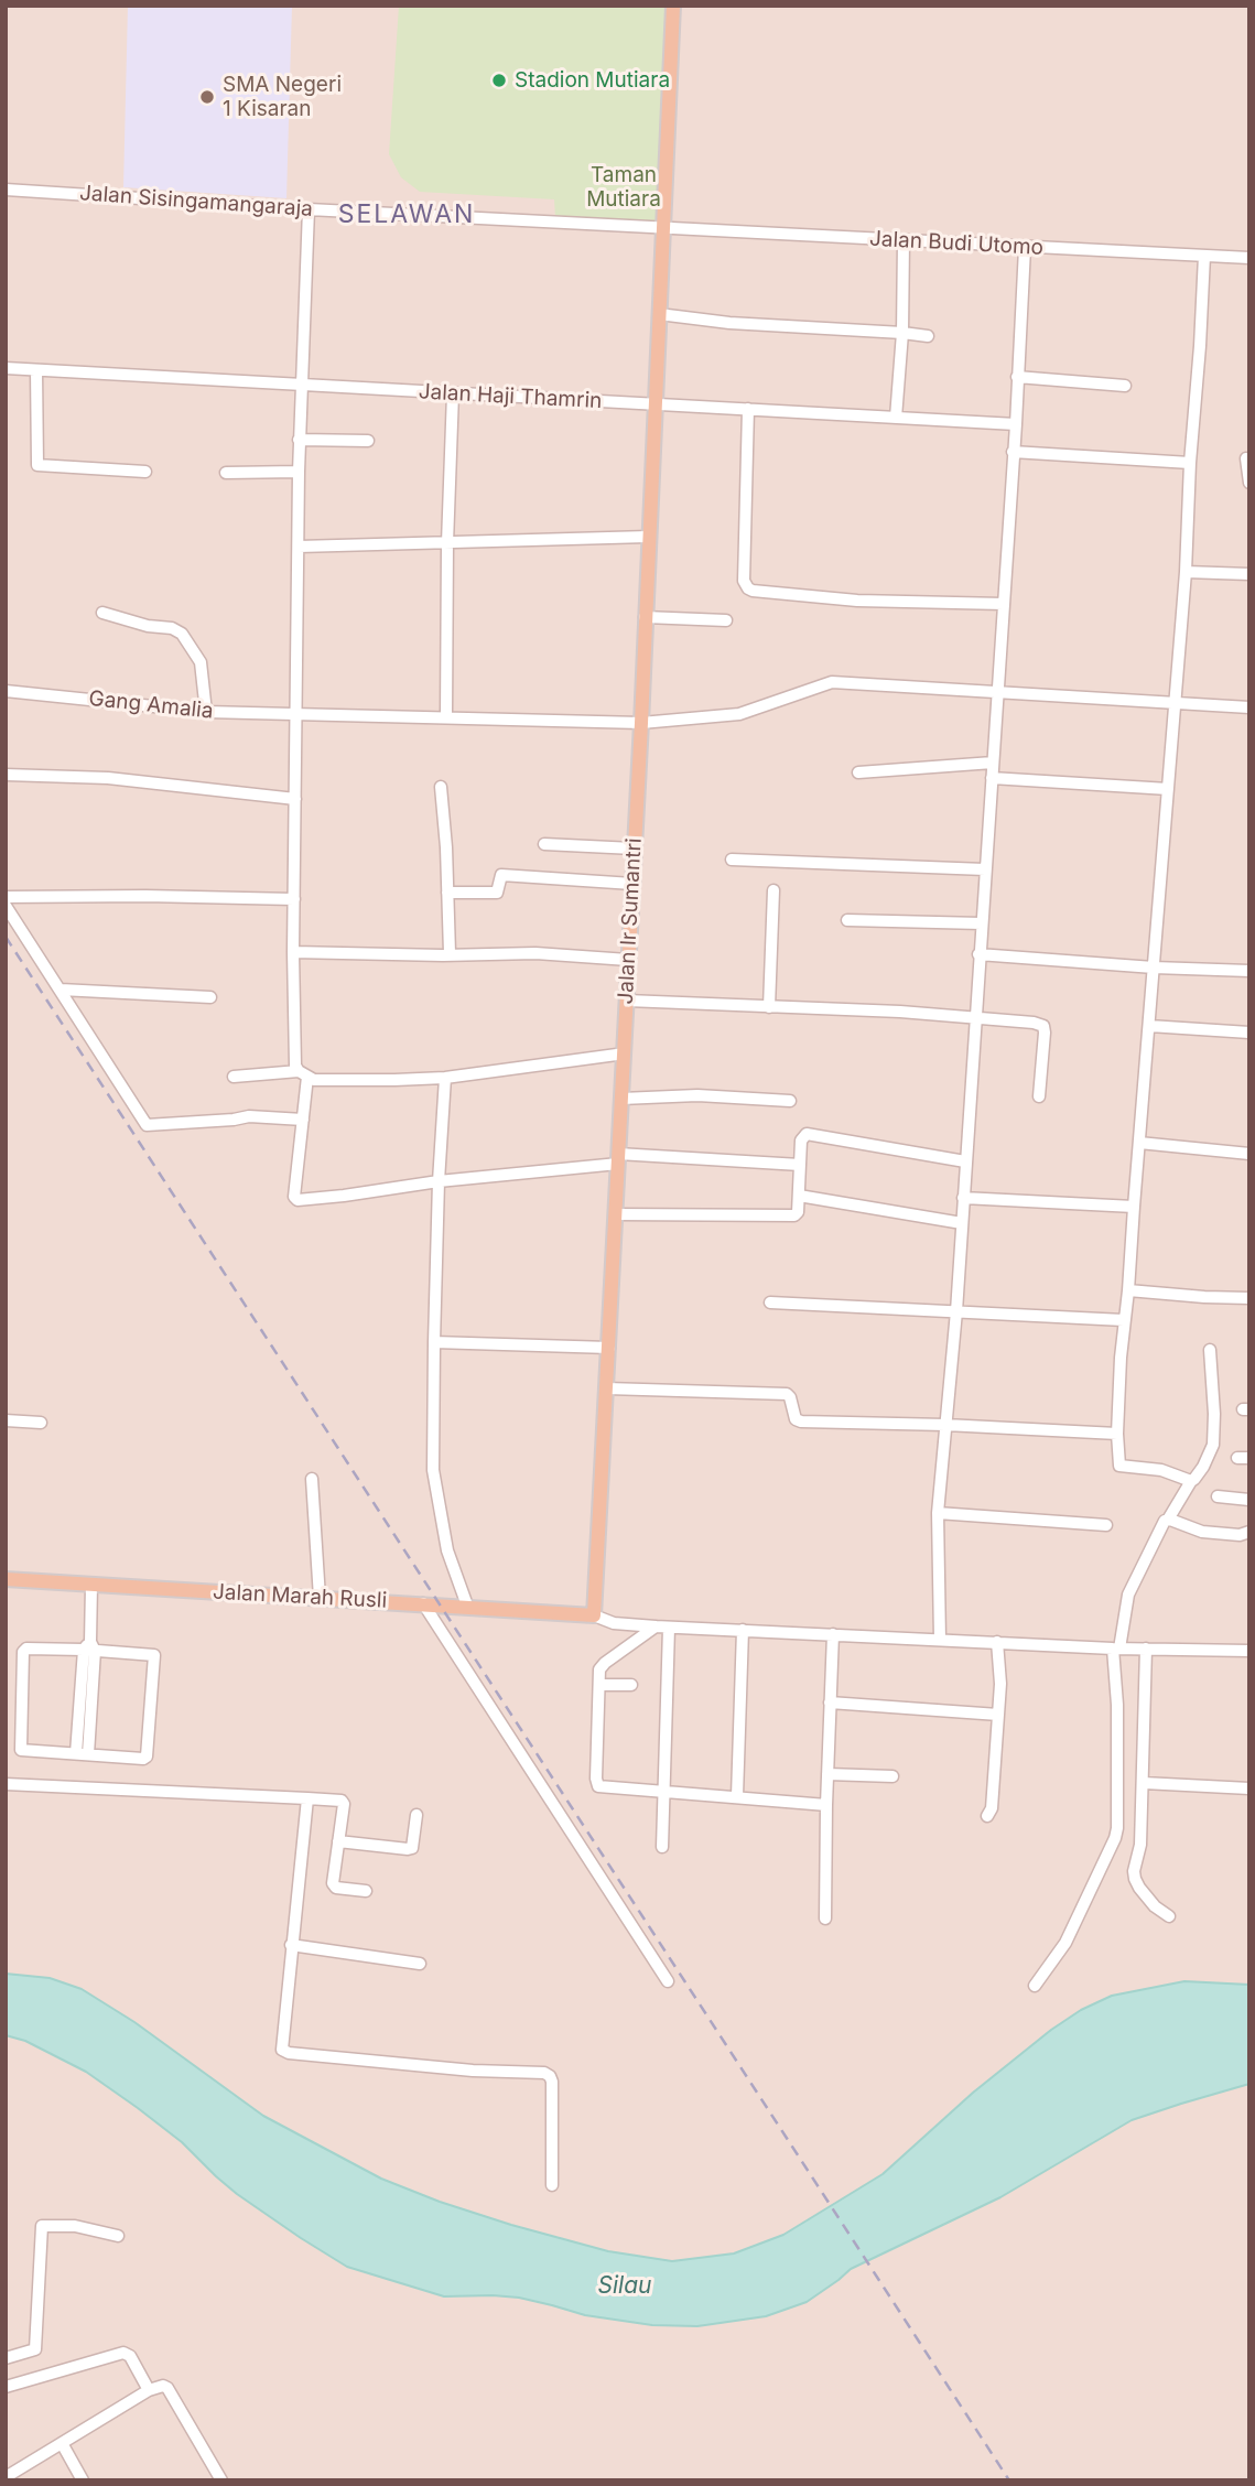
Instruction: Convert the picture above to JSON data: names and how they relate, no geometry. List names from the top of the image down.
{
  "streets": {
    "main road": ["Jalan Ir Sumantri", "Jalan Marah Rusli"],
    "street": [
      "Jalan Sisingamangaraja",
      "Jalan Budi Utomo",
      "Jalan Haji Thamrin",
      "Gang Amalia"
    ]
  },
  "crossings": [
    ["Jalan Sisingamangaraja", "Jalan Budi Utomo"],
    ["Jalan Sisingamangaraja", "Jalan Ir Sumantri"],
    ["Jalan Budi Utomo", "Jalan Ir Sumantri"],
    ["Jalan Haji Thamrin", "Jalan Ir Sumantri"],
    ["Gang Amalia", "Jalan Ir Sumantri"],
    ["Jalan Ir Sumantri", "Jalan Marah Rusli"]
  ],
  "districts": ["SELAWAN"],
  "water": ["Silau"],
  "parks": ["Taman Mutiara"],
  "places": ["Stadion Mutiara", "SMA Negeri 1 Kisaran"]
}
